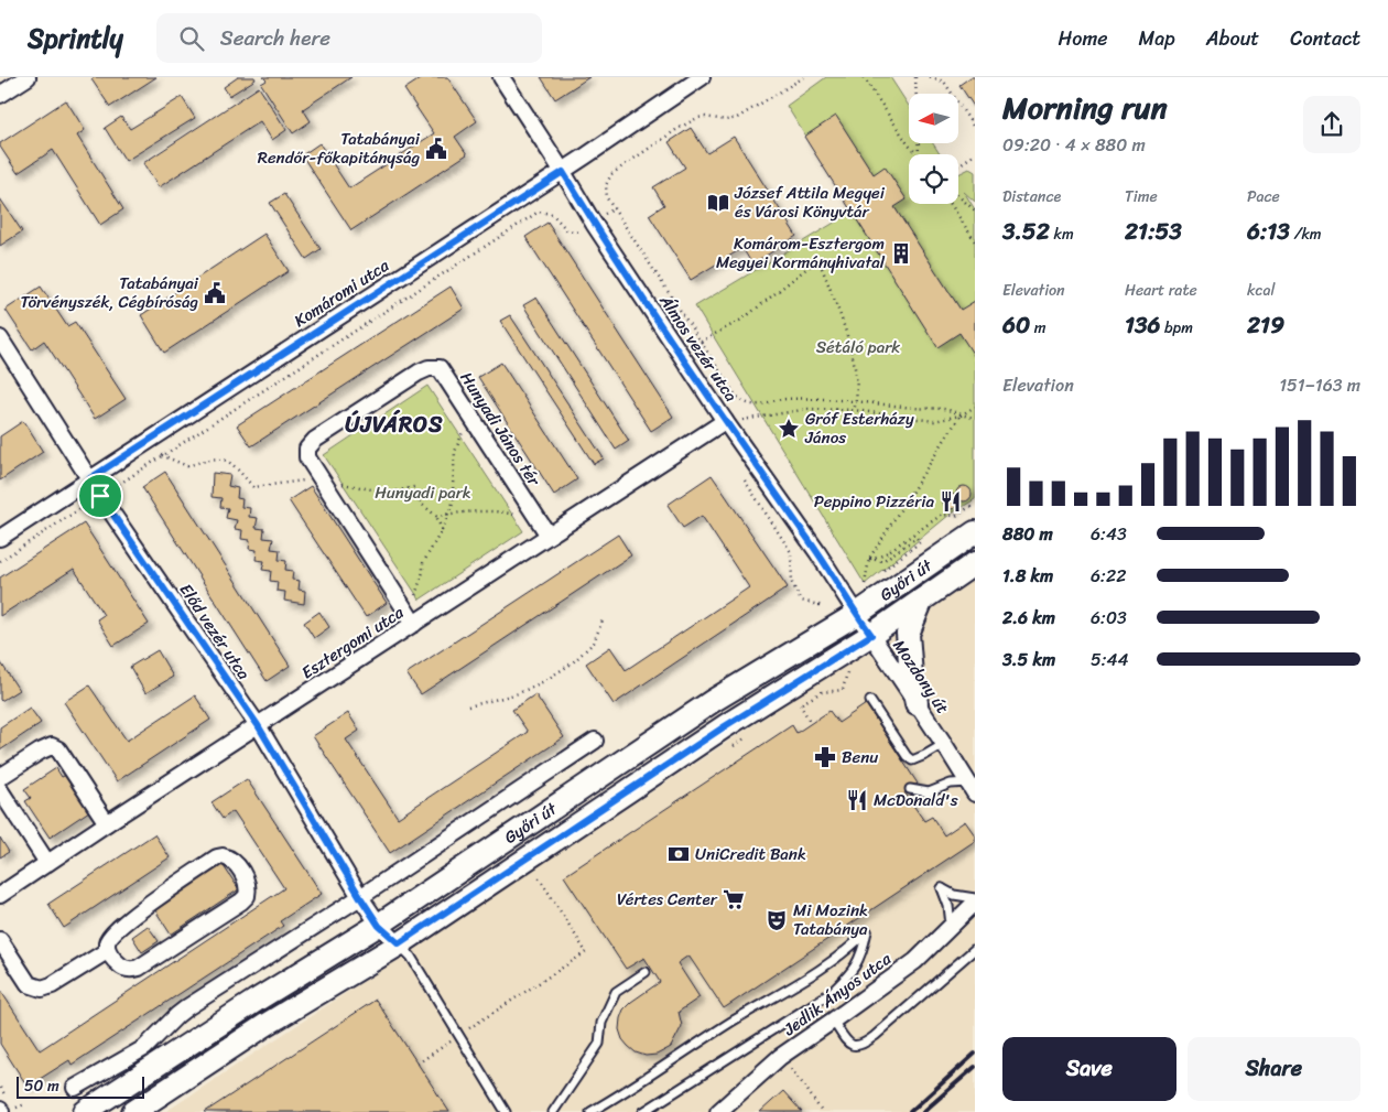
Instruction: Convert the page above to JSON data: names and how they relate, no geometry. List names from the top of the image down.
{
  "streets": {
    "main road": ["Győri út"],
    "street": [
      "Komáromi utca",
      "Álmos vezér utca",
      "Hunyadi János tér",
      "Előd vezér utca",
      "Esztergomi utca",
      "Mozdony út",
      "Jedlik Ányos utca"
    ]
  },
  "crossings": [
    ["Komáromi utca", "Álmos vezér utca"],
    ["Komáromi utca", "Előd vezér utca"],
    ["Álmos vezér utca", "Győri út"],
    ["Álmos vezér utca", "Esztergomi utca"],
    ["Álmos vezér utca", "Mozdony út"],
    ["Hunyadi János tér", "Esztergomi utca"],
    ["Győri út", "Előd vezér utca"],
    ["Győri út", "Mozdony út"],
    ["Előd vezér utca", "Esztergomi utca"]
  ],
  "districts": ["ÚJVÁROS"],
  "parks": ["Sétáló park", "Hunyadi park"],
  "places": {
    "public building": ["Tatabányai Rendőr-főkapitányság", "Tatabányai Törvényszék, Cégbíróság"],
    "library": ["József Attila Megyei és Városi Könyvtár"],
    "building": ["Komárom-Esztergom Megyei Kormányhivatal"],
    "place": ["Gróf Esterházy János"],
    "restaurant": ["Peppino Pizzéria", "McDonald's"],
    "pharmacy": ["Benu"],
    "bank": ["UniCredit Bank"],
    "supermarket": ["Vértes Center"],
    "theatre": ["Mi Mozink Tatabánya"]
  },
  "scale_bar": "50 m",
  "north": "left",
  "page": {
    "header": "Sprintly",
    "search": "Search here",
    "nav": [
      "Home",
      "Map",
      "About",
      "Contact"
    ],
    "heading": ["Morning run", "09:20 · 4 × 880 m"],
    "stats": [
      ["Distance", "3.52 km"],
      ["Time", "21:53"],
      ["Pace", "6:13 /km"],
      ["Elevation", "60 m"],
      ["Heart rate", "136 bpm"],
      ["kcal", "219"]
    ],
    "chart": ["Elevation", "151–163 m"],
    "list": [
      {
        "name": "880 m",
        "note": "6:43"
      },
      {
        "name": "1.8 km",
        "note": "6:22"
      },
      {
        "name": "2.6 km",
        "note": "6:03"
      },
      {
        "name": "3.5 km",
        "note": "5:44"
      }
    ],
    "buttons": ["Save", "Share"],
    "scale": "50 m"
  }
}
